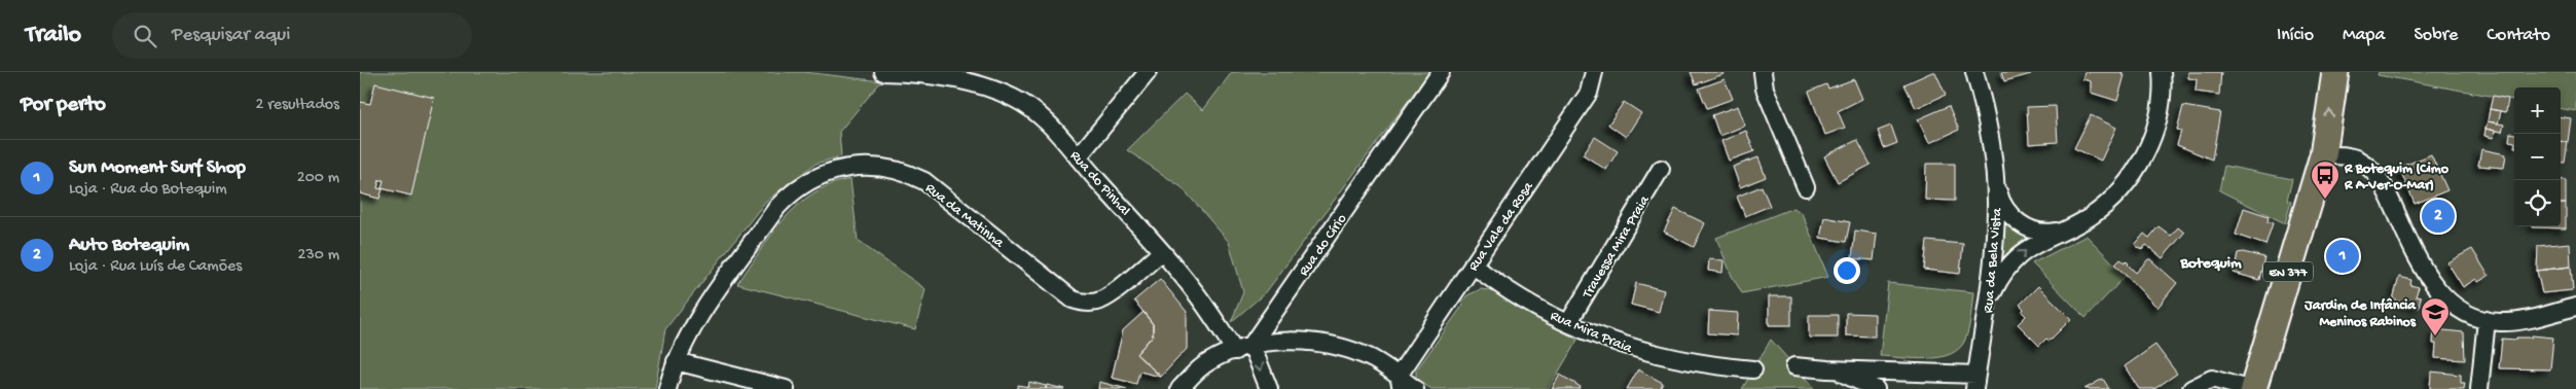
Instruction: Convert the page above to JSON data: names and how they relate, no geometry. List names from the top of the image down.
{
  "streets": {
    "main road": ["EN 377"],
    "street": [
      "Rua do Pinhal",
      "Rua da Matinha",
      "Rua Vale da Rosa",
      "Rua do Círio",
      "Travessa Mira Praia",
      "Rua da Bela Vista",
      "Rua Mira Praia"
    ]
  },
  "crossings": [
    ["Rua do Pinhal", "Rua da Matinha"],
    ["Rua do Pinhal", "Rua do Círio"],
    ["Rua Vale da Rosa", "Rua Mira Praia"],
    ["Travessa Mira Praia", "Rua Mira Praia"]
  ],
  "districts": ["Botequim"],
  "places": {
    "bus stop": ["R Botequim (Cimo R A-Ver-O-Mar)"],
    "school or university": ["Jardim de Infância Meninos Rabinos"]
  },
  "page": {
    "header": "Trailo",
    "search": "Pesquisar aqui",
    "nav": [
      "Início",
      "Mapa",
      "Sobre",
      "Contato"
    ],
    "heading": ["Por perto", "2 resultados"],
    "map_buttons": ["+", "−"],
    "list": [
      {
        "mark": "1",
        "name": "Sun Moment Surf Shop",
        "note": "Loja · Rua do Botequim",
        "value": "200 m"
      },
      {
        "mark": "2",
        "name": "Auto Botequim",
        "note": "Loja · Rua Luís de Camões",
        "value": "230 m"
      }
    ],
    "pins": ["2", "1"]
  }
}
